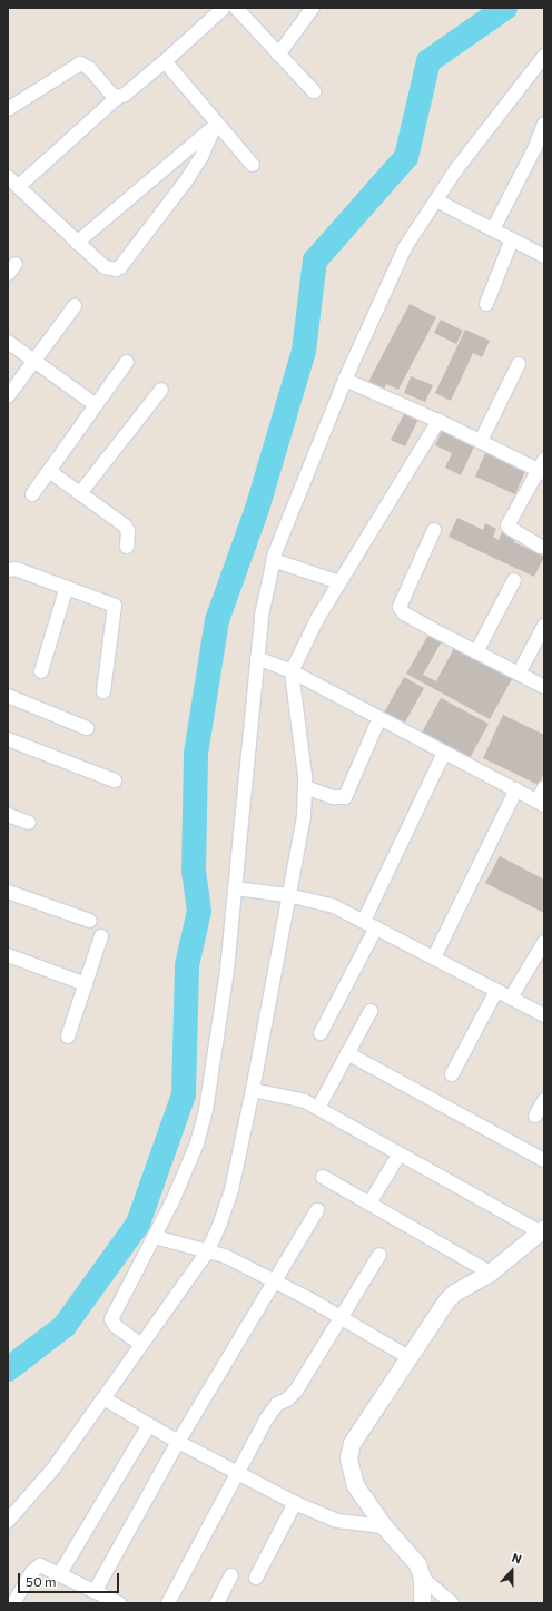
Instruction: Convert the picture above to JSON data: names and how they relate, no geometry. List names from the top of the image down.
{
  "scale_bar": "50 m",
  "north": "top"
}
